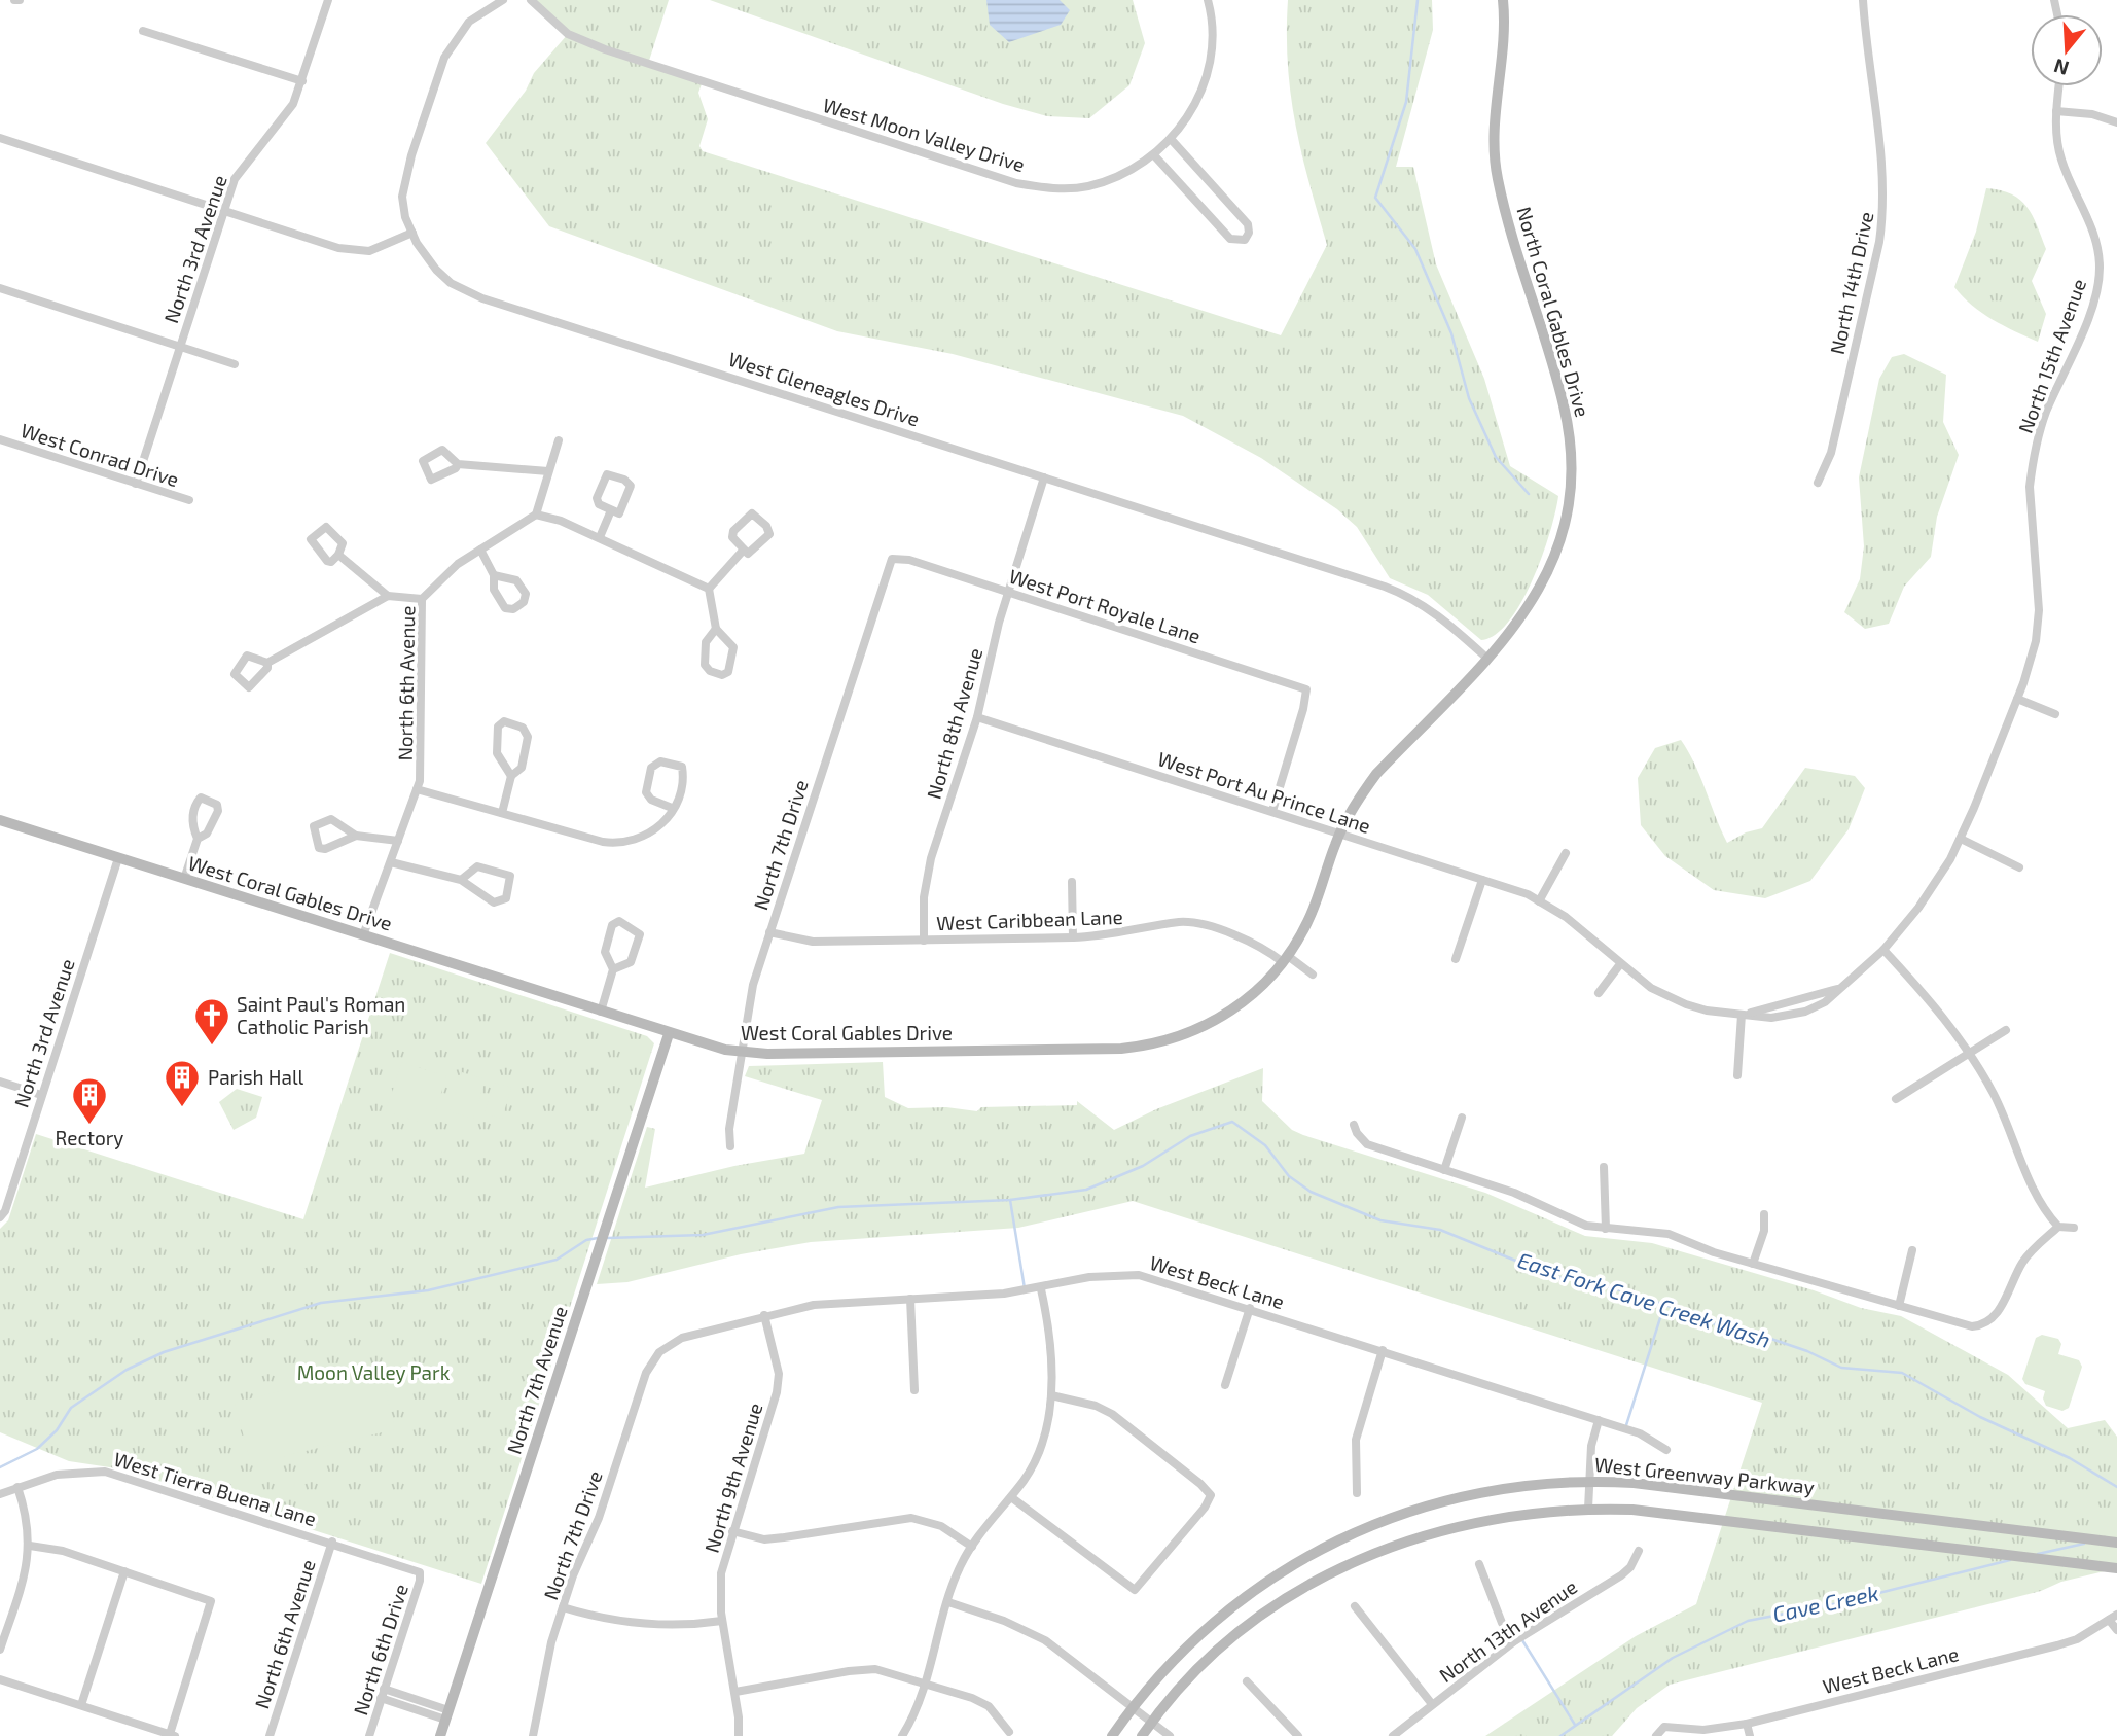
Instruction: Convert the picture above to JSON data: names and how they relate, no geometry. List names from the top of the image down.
{
  "streets": {
    "street": [
      "West Moon Valley Drive",
      "North 3rd Avenue",
      "North 14th Drive",
      "North Coral Gables Drive",
      "North 15th Avenue",
      "West Gleneagles Drive",
      "West Conrad Drive",
      "West Port Royale Lane",
      "North 6th Avenue",
      "North 8th Avenue",
      "West Port Au Prince Lane",
      "North 7th Drive",
      "West Coral Gables Drive",
      "West Caribbean Lane",
      "West Beck Lane",
      "North 7th Avenue",
      "West Greenway Parkway",
      "North 9th Avenue",
      "West Tierra Buena Lane",
      "North 13th Avenue",
      "North 6th Drive"
    ]
  },
  "crossings": [
    ["North 3rd Avenue", "West Conrad Drive"],
    ["North 3rd Avenue", "West Coral Gables Drive"],
    ["North Coral Gables Drive", "West Coral Gables Drive"],
    ["North 15th Avenue", "West Port Au Prince Lane"],
    ["West Gleneagles Drive", "North 8th Avenue"],
    ["West Gleneagles Drive", "West Coral Gables Drive"],
    ["West Port Royale Lane", "North 8th Avenue"],
    ["West Port Royale Lane", "West Port Au Prince Lane"],
    ["West Port Royale Lane", "North 7th Drive"],
    ["North 6th Avenue", "West Coral Gables Drive"],
    ["North 6th Avenue", "West Tierra Buena Lane"],
    ["North 8th Avenue", "West Port Au Prince Lane"],
    ["North 8th Avenue", "West Caribbean Lane"],
    ["West Port Au Prince Lane", "West Coral Gables Drive"],
    ["North 7th Drive", "West Coral Gables Drive"],
    ["North 7th Drive", "West Caribbean Lane"],
    ["North 7th Drive", "West Beck Lane"],
    ["West Coral Gables Drive", "West Caribbean Lane"],
    ["West Coral Gables Drive", "North 7th Avenue"],
    ["West Beck Lane", "North 9th Avenue"],
    ["West Tierra Buena Lane", "North 6th Drive"]
  ],
  "water": ["East Fork Cave Creek Wash", "Cave Creek"],
  "parks": ["Moon Valley Park"],
  "places": {
    "church": ["Saint Paul's Roman Catholic Parish"],
    "building": ["Parish Hall", "Rectory"]
  },
  "north": "bottom"
}
